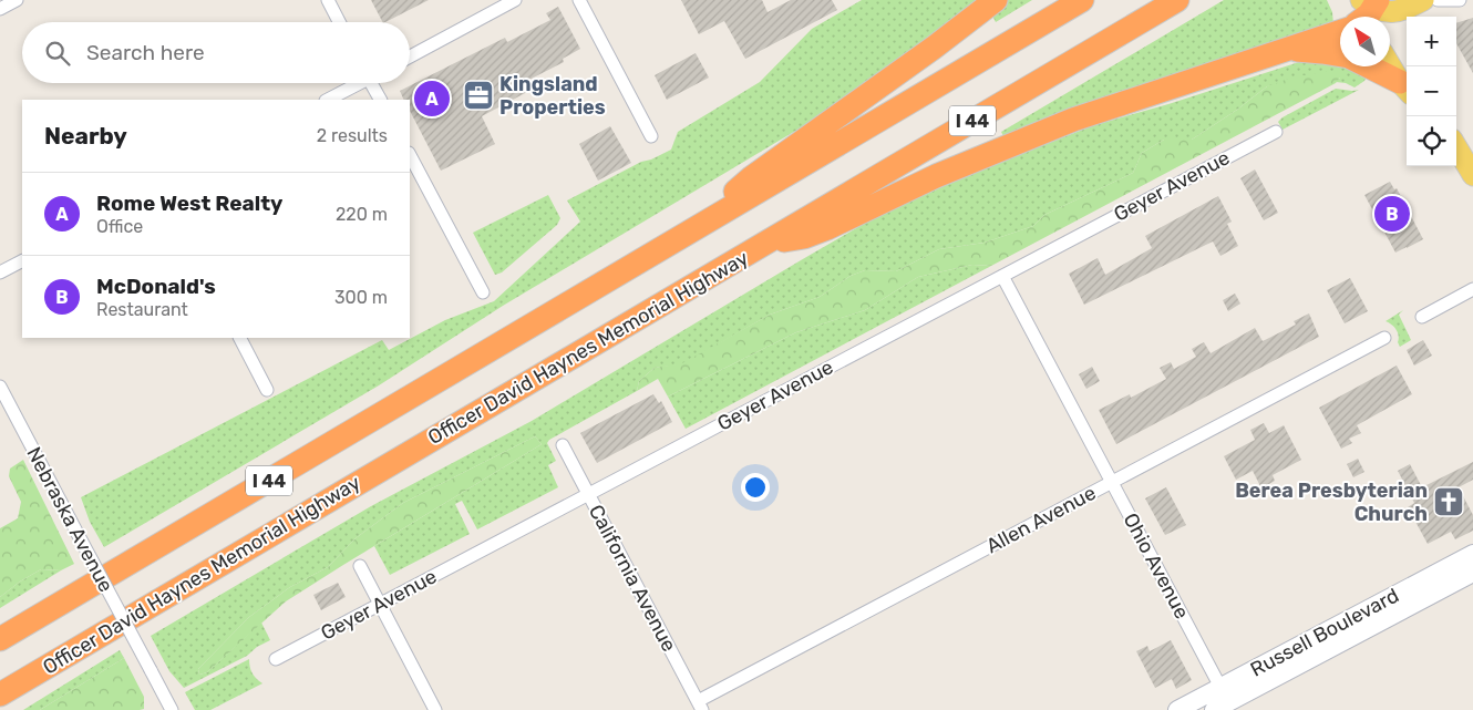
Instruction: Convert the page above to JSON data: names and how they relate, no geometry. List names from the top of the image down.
{
  "streets": {
    "highway": ["I 44", "Officer David Haynes Memorial Highway"],
    "main road": ["Russell Boulevard"],
    "street": [
      "Geyer Avenue",
      "Nebraska Avenue",
      "Allen Avenue",
      "Ohio Avenue",
      "California Avenue"
    ]
  },
  "crossings": [
    ["Geyer Avenue", "Ohio Avenue"],
    ["Geyer Avenue", "California Avenue"],
    ["Allen Avenue", "Ohio Avenue"],
    ["Allen Avenue", "California Avenue"],
    ["Ohio Avenue", "Russell Boulevard"]
  ],
  "places": {
    "office": ["Kingsland Properties"],
    "church": ["Berea Presbyterian Church"]
  },
  "north": "top left",
  "page": {
    "map_buttons": ["+", "−"],
    "search": "Search here",
    "pins": ["A", "B"],
    "heading": ["Nearby", "2 results"],
    "list": [
      {
        "mark": "A",
        "name": "Rome West Realty",
        "note": "Office",
        "value": "220 m"
      },
      {
        "mark": "B",
        "name": "McDonald's",
        "note": "Restaurant",
        "value": "300 m"
      }
    ]
  }
}
